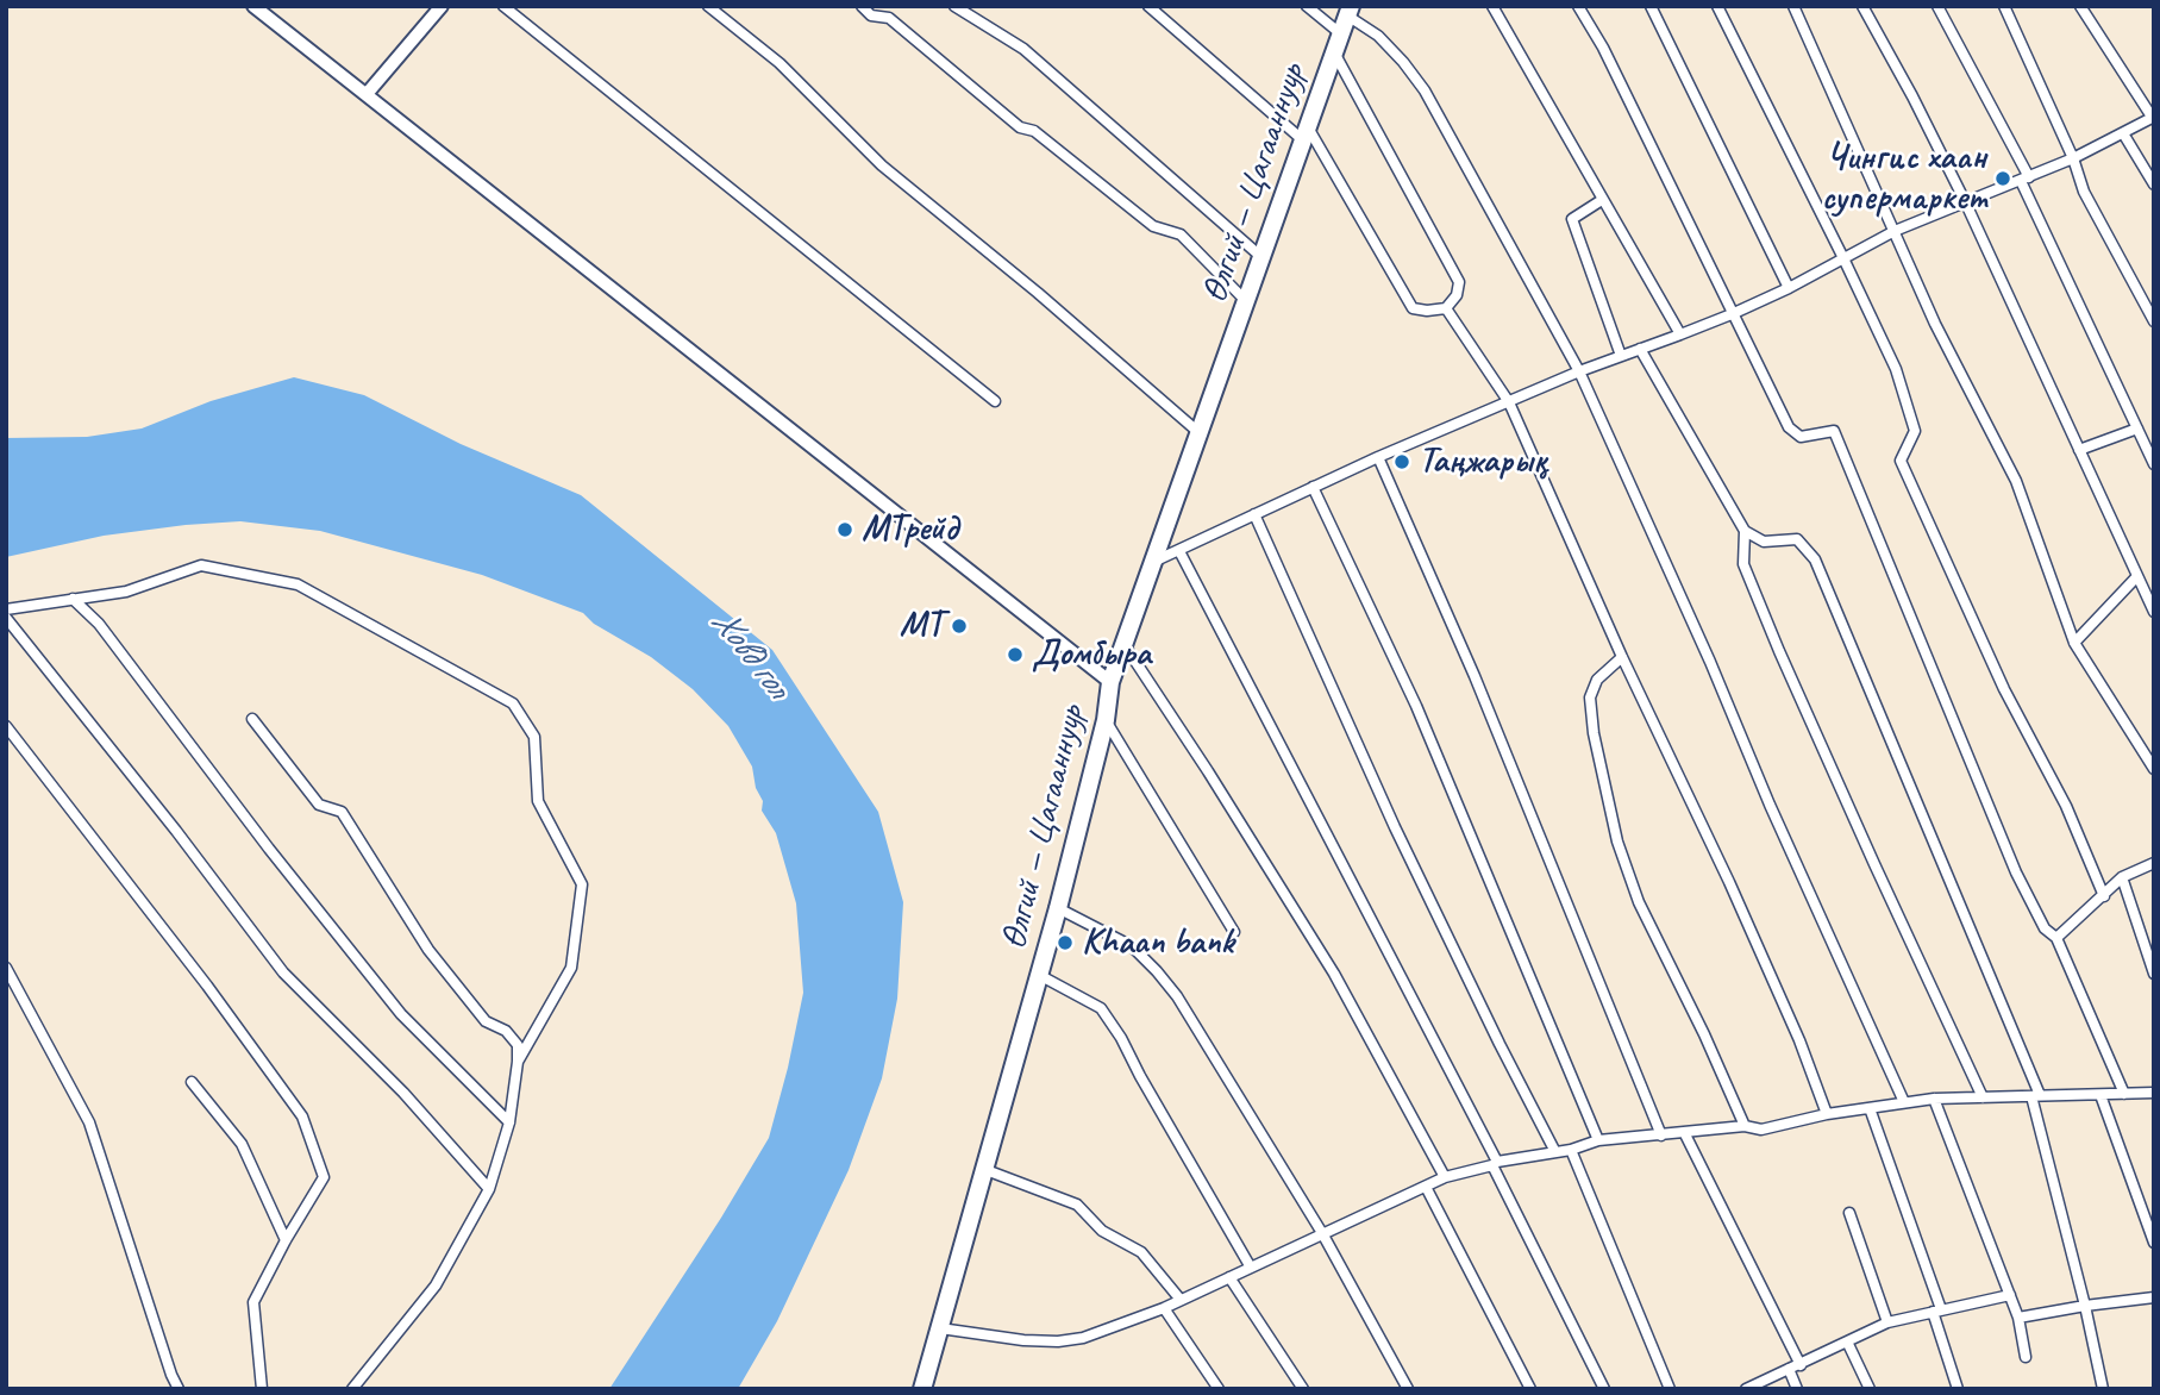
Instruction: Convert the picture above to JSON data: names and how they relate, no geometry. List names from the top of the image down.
{
  "streets": {
    "highway": ["Өлгий — Цагааннуур"]
  },
  "water": ["Ховд гол"],
  "places": [
    "Чингис хаан супермаркет",
    "Таңжарық",
    "MTрейд",
    "МТ",
    "Домбыра",
    "Khaan bank"
  ]
}
